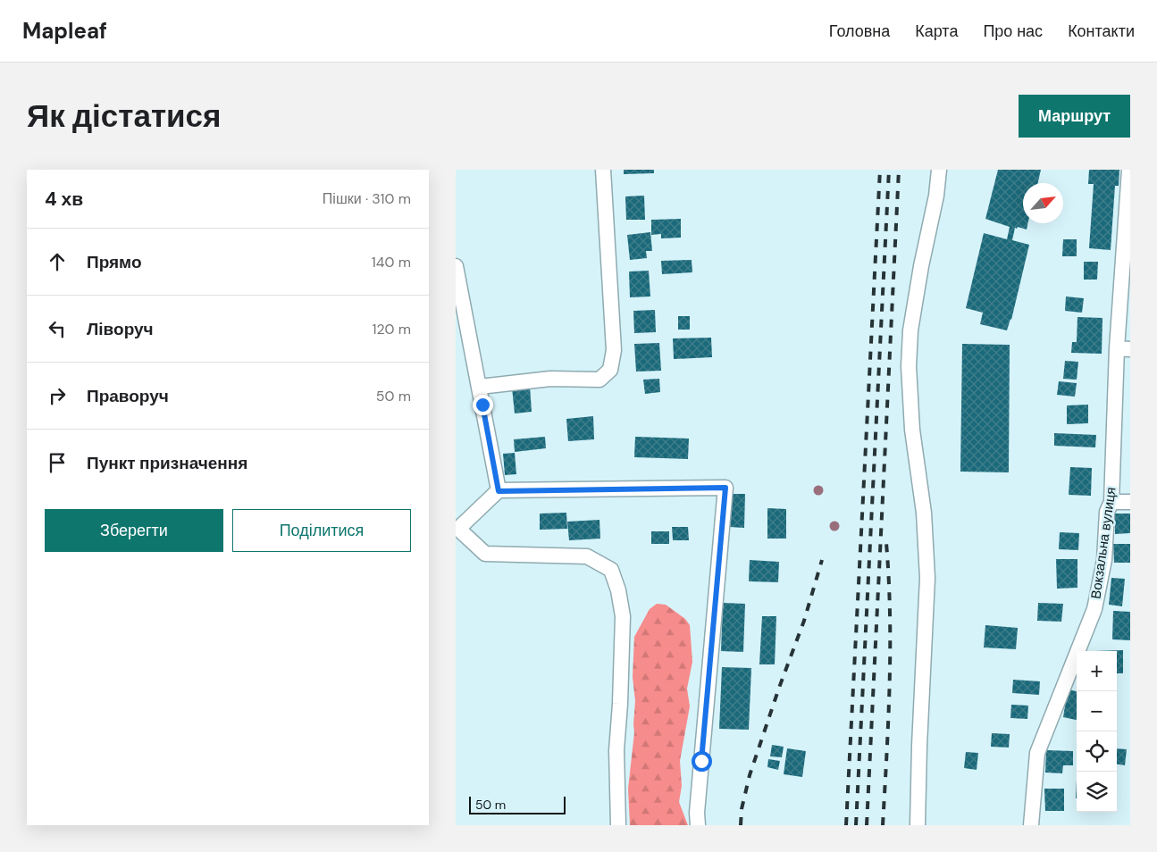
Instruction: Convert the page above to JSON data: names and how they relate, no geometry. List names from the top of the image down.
{
  "streets": {
    "street": ["Вокзальна вулиця"]
  },
  "scale_bar": "50 m",
  "north": "top right",
  "page": {
    "header": "Mapleaf",
    "nav": [
      "Головна",
      "Карта",
      "Про нас",
      "Контакти"
    ],
    "buttons": [
      "Маршрут",
      ["Зберегти", "Поділитися"]
    ],
    "title": "Як дістатися",
    "heading": ["4 хв", "Пішки · 310 m"],
    "list": [
      ["Прямо", "140 m"],
      ["Ліворуч", "120 m"],
      ["Праворуч", "50 m"],
      "Пункт призначення"
    ],
    "map_buttons": ["+", "−"],
    "scale": "50 m"
  }
}
